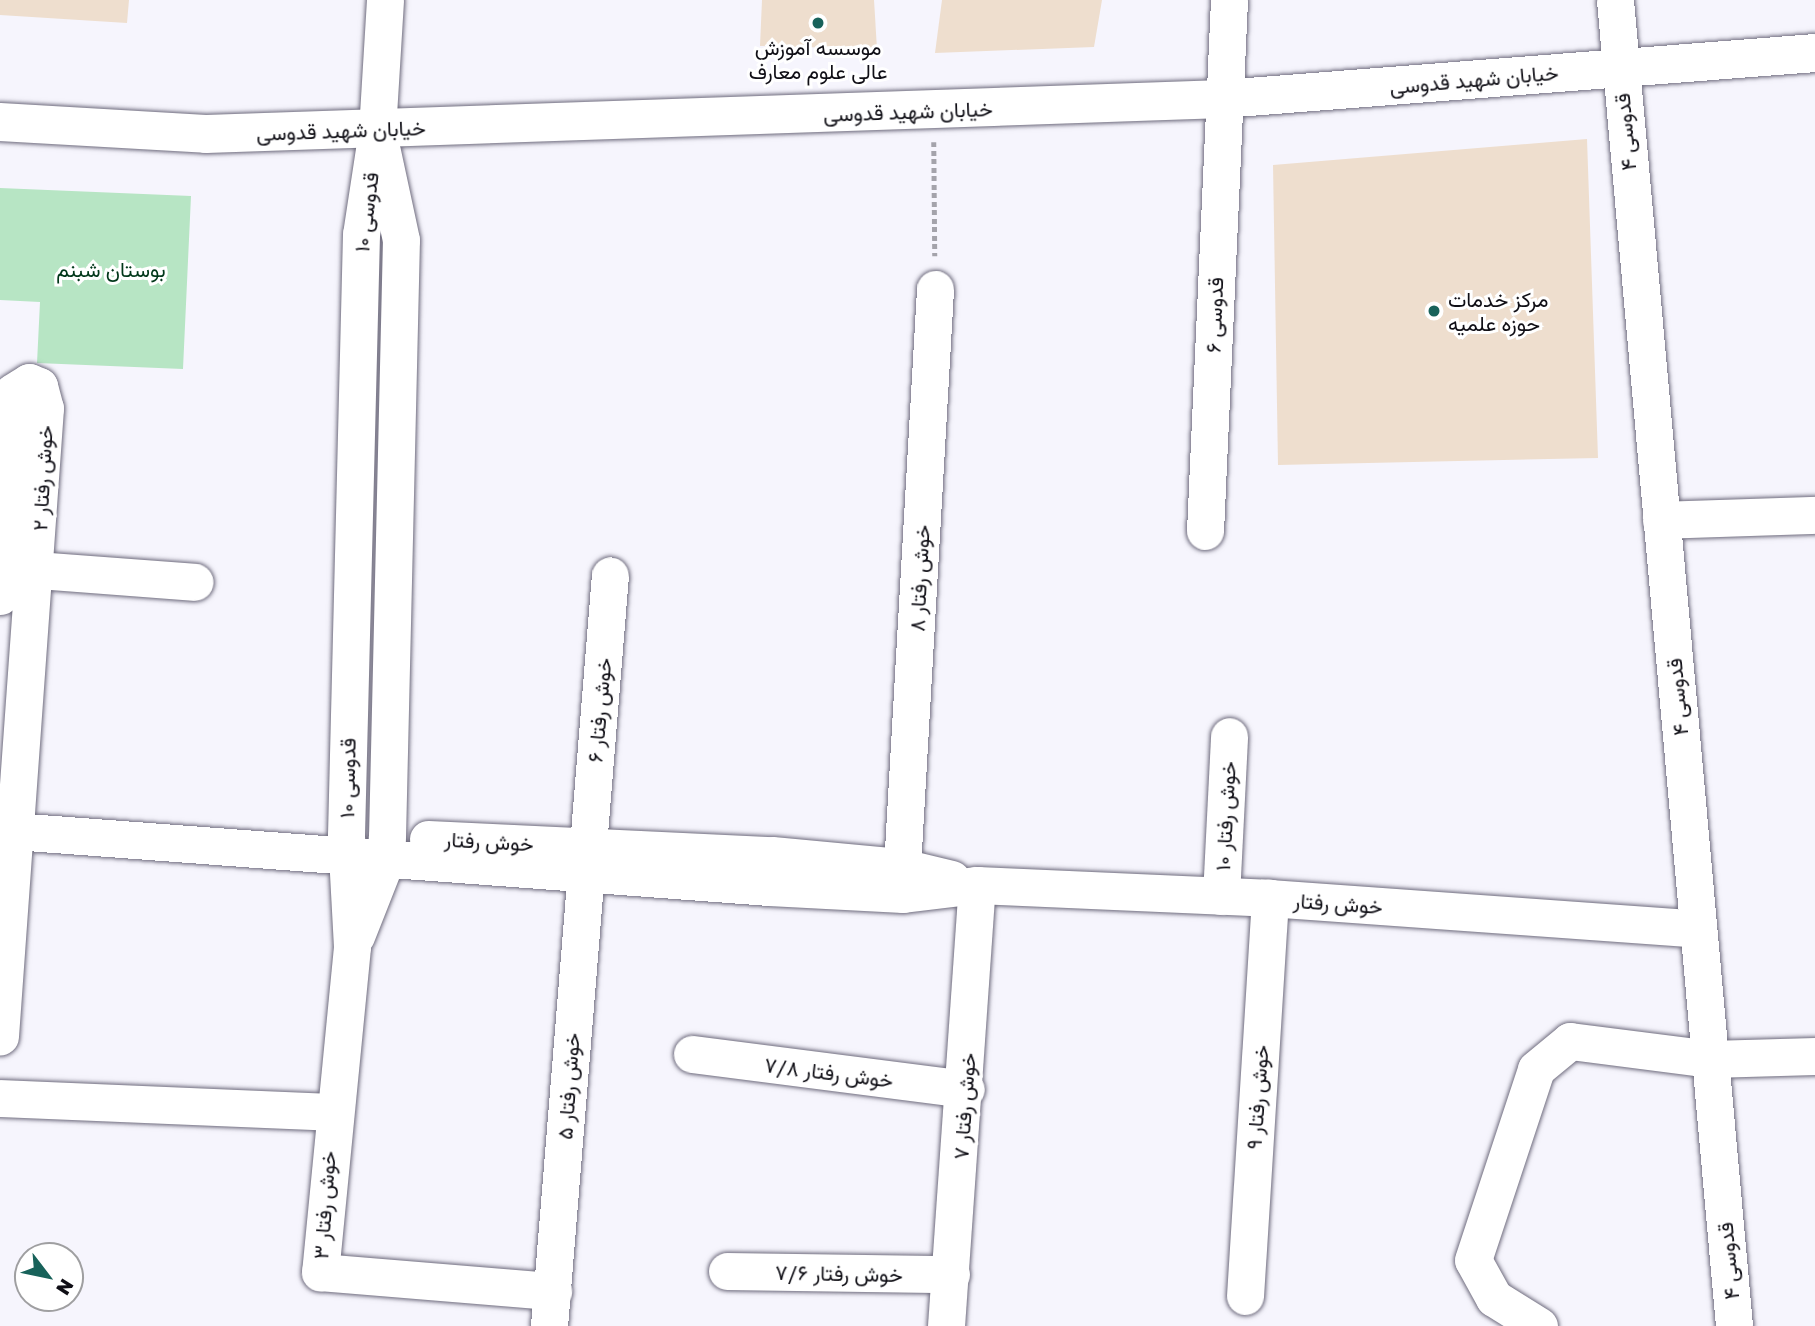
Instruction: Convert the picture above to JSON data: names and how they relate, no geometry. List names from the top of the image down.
{
  "streets": {
    "main road": ["خیابان شهید قدوسی"],
    "street": [
      "قدوسی ۴",
      "قدوسی ۱۰",
      "قدوسی ۶",
      "خوش رفتار ۲",
      "خوش رفتار ۸",
      "خوش رفتار ۶",
      "خوش رفتار ۱۰",
      "خوش رفتار",
      "خوش رفتار ۷/۸",
      "خوش رفتار ۵",
      "خوش رفتار ۹",
      "خوش رفتار ۷",
      "خوش رفتار ۳",
      "خوش رفتار ۷/۶"
    ]
  },
  "crossings": [
    ["خیابان شهید قدوسی", "قدوسی ۴"],
    ["خیابان شهید قدوسی", "قدوسی ۱۰"],
    ["خیابان شهید قدوسی", "قدوسی ۶"],
    ["قدوسی ۴", "خوش رفتار"],
    ["قدوسی ۱۰", "خوش رفتار"],
    ["قدوسی ۱۰", "خوش رفتار ۳"],
    ["خوش رفتار ۲", "خوش رفتار"],
    ["خوش رفتار ۸", "خوش رفتار"],
    ["خوش رفتار ۶", "خوش رفتار"],
    ["خوش رفتار ۶", "خوش رفتار ۵"],
    ["خوش رفتار ۱۰", "خوش رفتار"],
    ["خوش رفتار", "خوش رفتار ۵"],
    ["خوش رفتار", "خوش رفتار ۹"],
    ["خوش رفتار", "خوش رفتار ۷"],
    ["خوش رفتار ۷/۸", "خوش رفتار ۷"],
    ["خوش رفتار ۵", "خوش رفتار ۳"],
    ["خوش رفتار ۷", "خوش رفتار ۷/۶"]
  ],
  "parks": ["بوستان شبنم"],
  "places": ["موسسه آموزش عالی علوم معارف", "مرکز خدمات حوزه علمیه"],
  "north": "bottom right"
}
